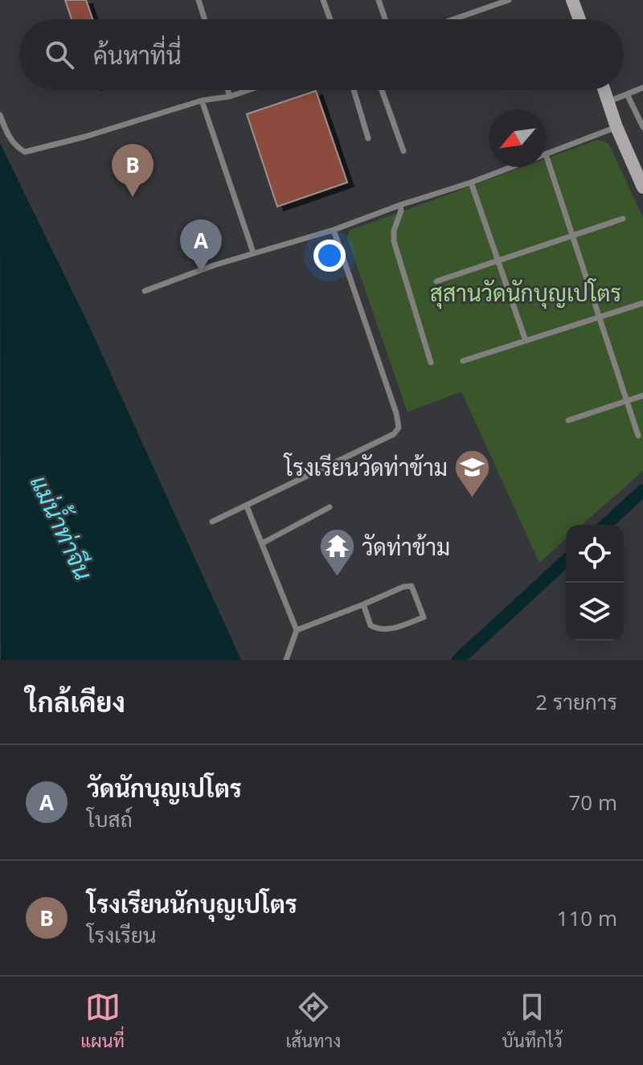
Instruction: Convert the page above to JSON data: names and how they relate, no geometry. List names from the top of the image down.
{
  "water": ["แม่น้ำท่าจีน"],
  "parks": ["สุสานวัดนักบุญเปโตร"],
  "places": {
    "school or university": ["โรงเรียนวัดท่าข้าม"],
    "temple": ["วัดท่าข้าม"]
  },
  "north": "bottom left",
  "page": {
    "search": "ค้นหาที่นี่",
    "pins": ["B", "A"],
    "heading": ["ใกล้เคียง", "2 รายการ"],
    "list": [
      {
        "mark": "A",
        "name": "วัดนักบุญเปโตร",
        "note": "โบสถ์",
        "value": "70 m"
      },
      {
        "mark": "B",
        "name": "โรงเรียนนักบุญเปโตร",
        "note": "โรงเรียน",
        "value": "110 m"
      }
    ],
    "nav": ["แผนที่", "เส้นทาง", "บันทึกไว้"]
  }
}
